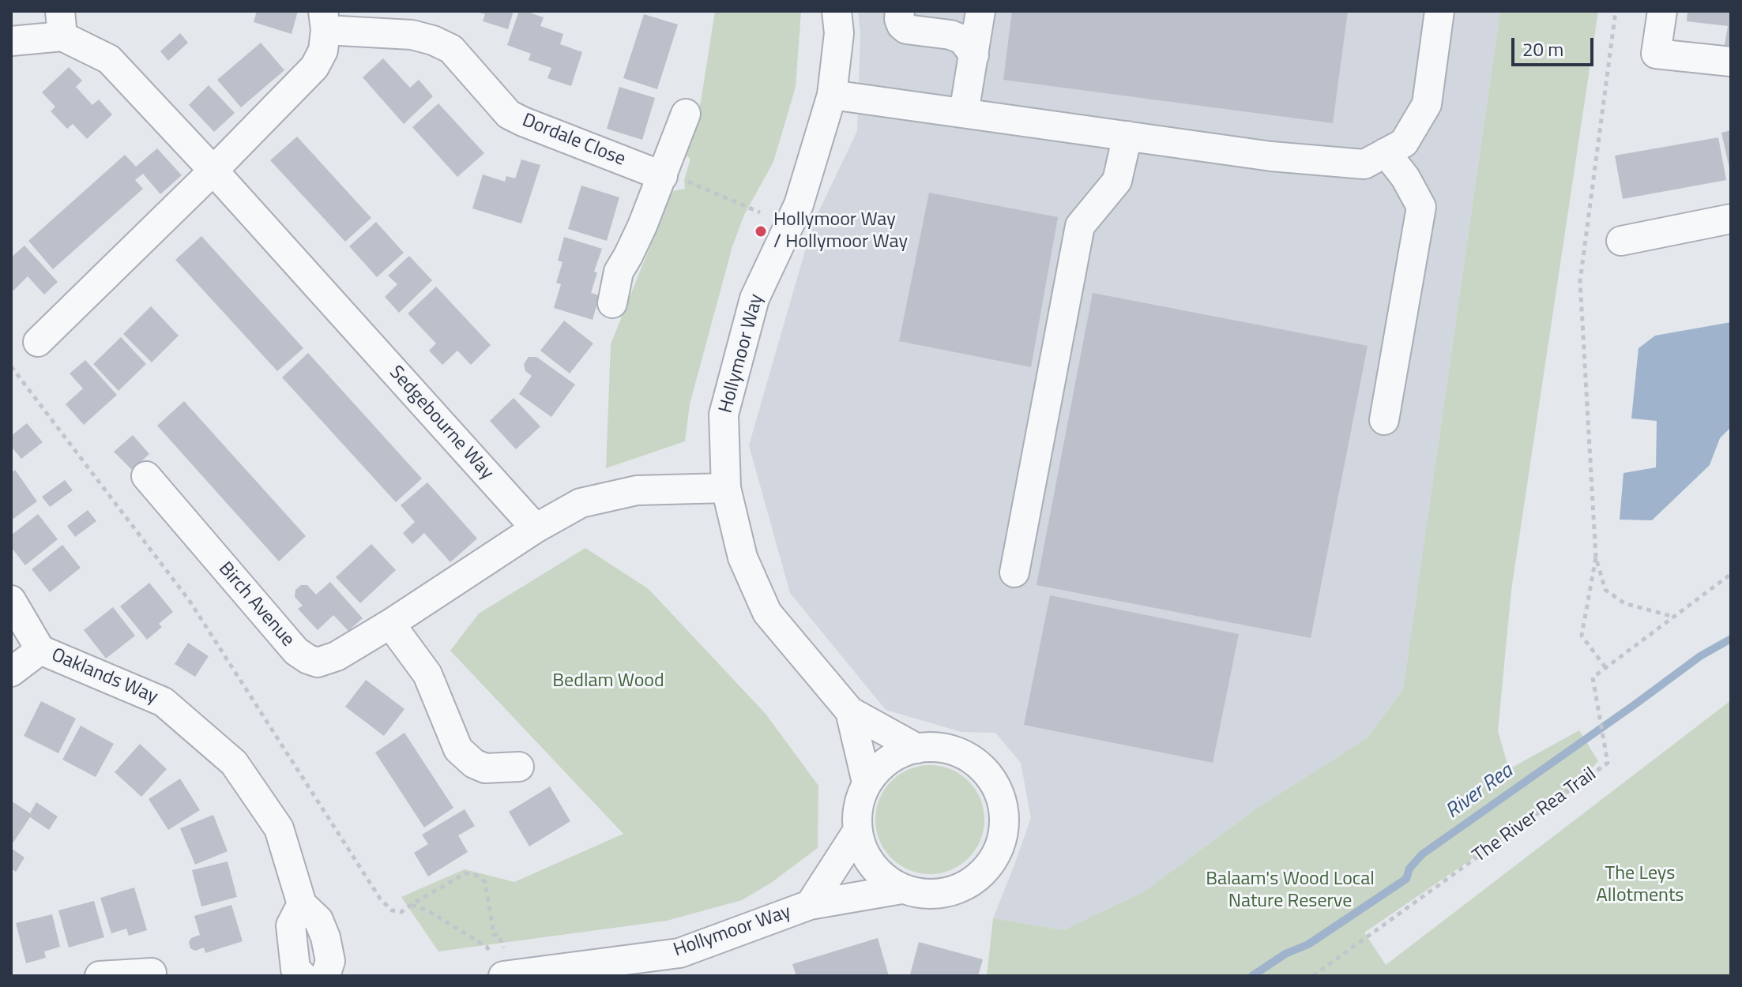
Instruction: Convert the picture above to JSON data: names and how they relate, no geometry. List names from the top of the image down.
{
  "streets": {
    "street": [
      "Dordale Close",
      "Hollymoor Way",
      "Sedgebourne Way",
      "Birch Avenue",
      "Oaklands Way"
    ],
    "path": ["The River Rea Trail"]
  },
  "crossings": [
    ["Sedgebourne Way", "Birch Avenue"]
  ],
  "water": ["River Rea"],
  "parks": ["Bedlam Wood", "The Leys Allotments", "Balaam's Wood Local Nature Reserve"],
  "places": ["Hollymoor Way / Hollymoor Way"],
  "scale_bar": "20 m"
}
